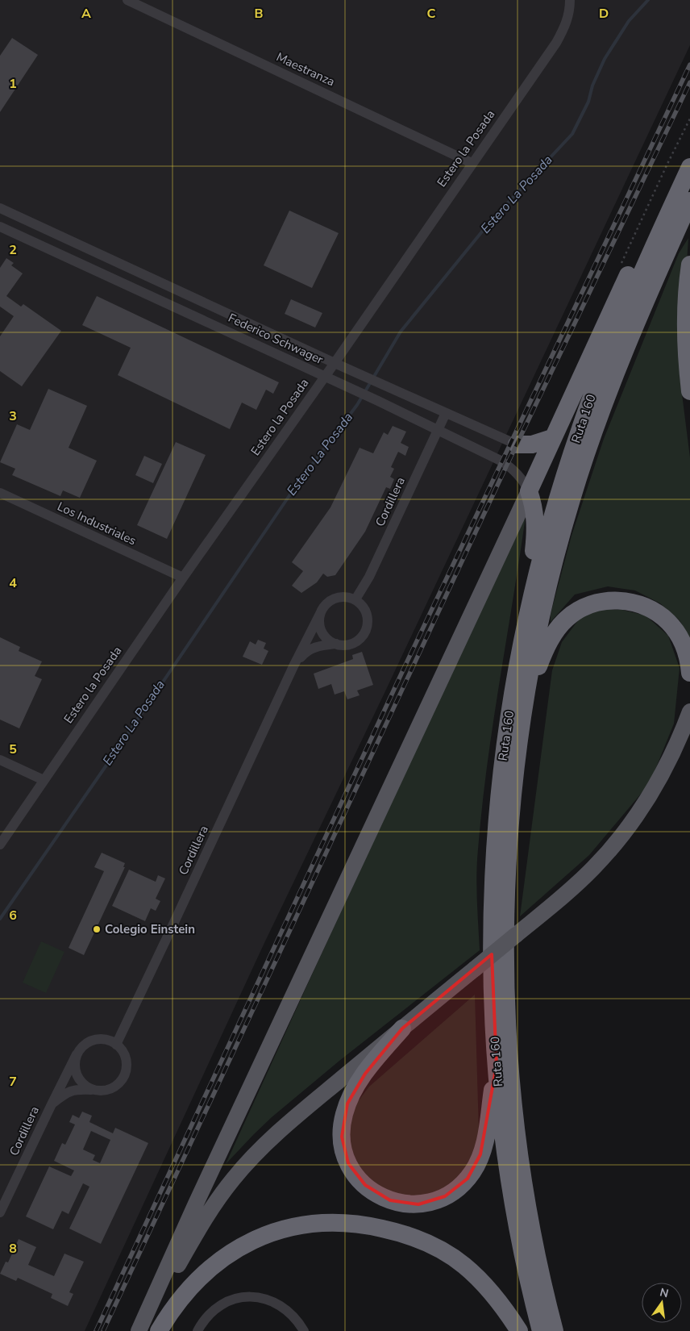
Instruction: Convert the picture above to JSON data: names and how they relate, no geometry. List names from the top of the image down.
{
  "streets": {
    "highway": ["Ruta 160"],
    "street": [
      "Maestranza",
      "Estero la Posada",
      "Federico Schwager",
      "Cordillera",
      "Los Industriales"
    ]
  },
  "crossings": [
    ["Maestranza", "Estero la Posada"],
    ["Estero la Posada", "Federico Schwager"],
    ["Estero la Posada", "Los Industriales"],
    ["Federico Schwager", "Cordillera"]
  ],
  "water": ["Estero La Posada"],
  "places": ["Colegio Einstein"],
  "north": "top",
  "grid": {
    "columns": [
      "A",
      "B",
      "C",
      "D"
    ],
    "rows": [
      "1",
      "2",
      "3",
      "4",
      "5",
      "6",
      "7",
      "8"
    ]
  }
}
